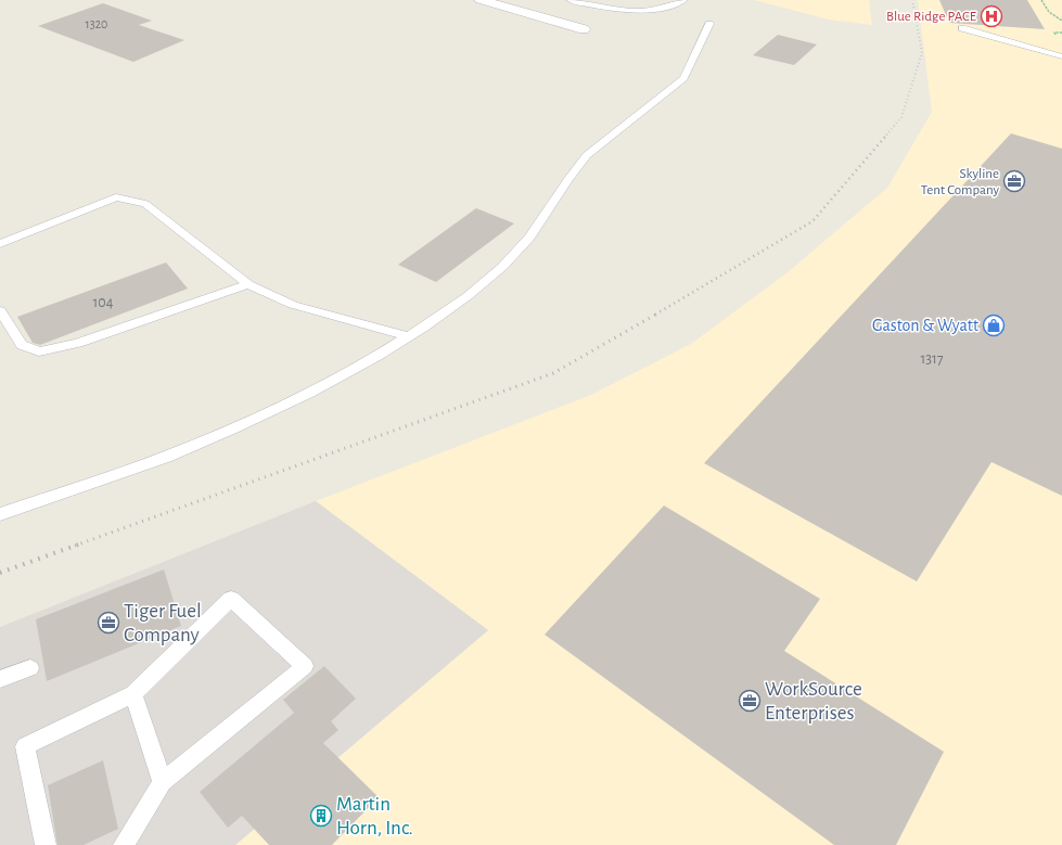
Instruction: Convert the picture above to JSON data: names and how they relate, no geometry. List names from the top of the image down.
{
  "places": {
    "hospital": ["Blue Ridge PACE"],
    "office": ["Skyline Tent Company", "Tiger Fuel Company", "WorkSource Enterprises"],
    "shop": ["Gaston & Wyatt"],
    "building": ["Martin Horn, Inc."]
  },
  "house_numbers": ["1320", "104", "1317"]
}
